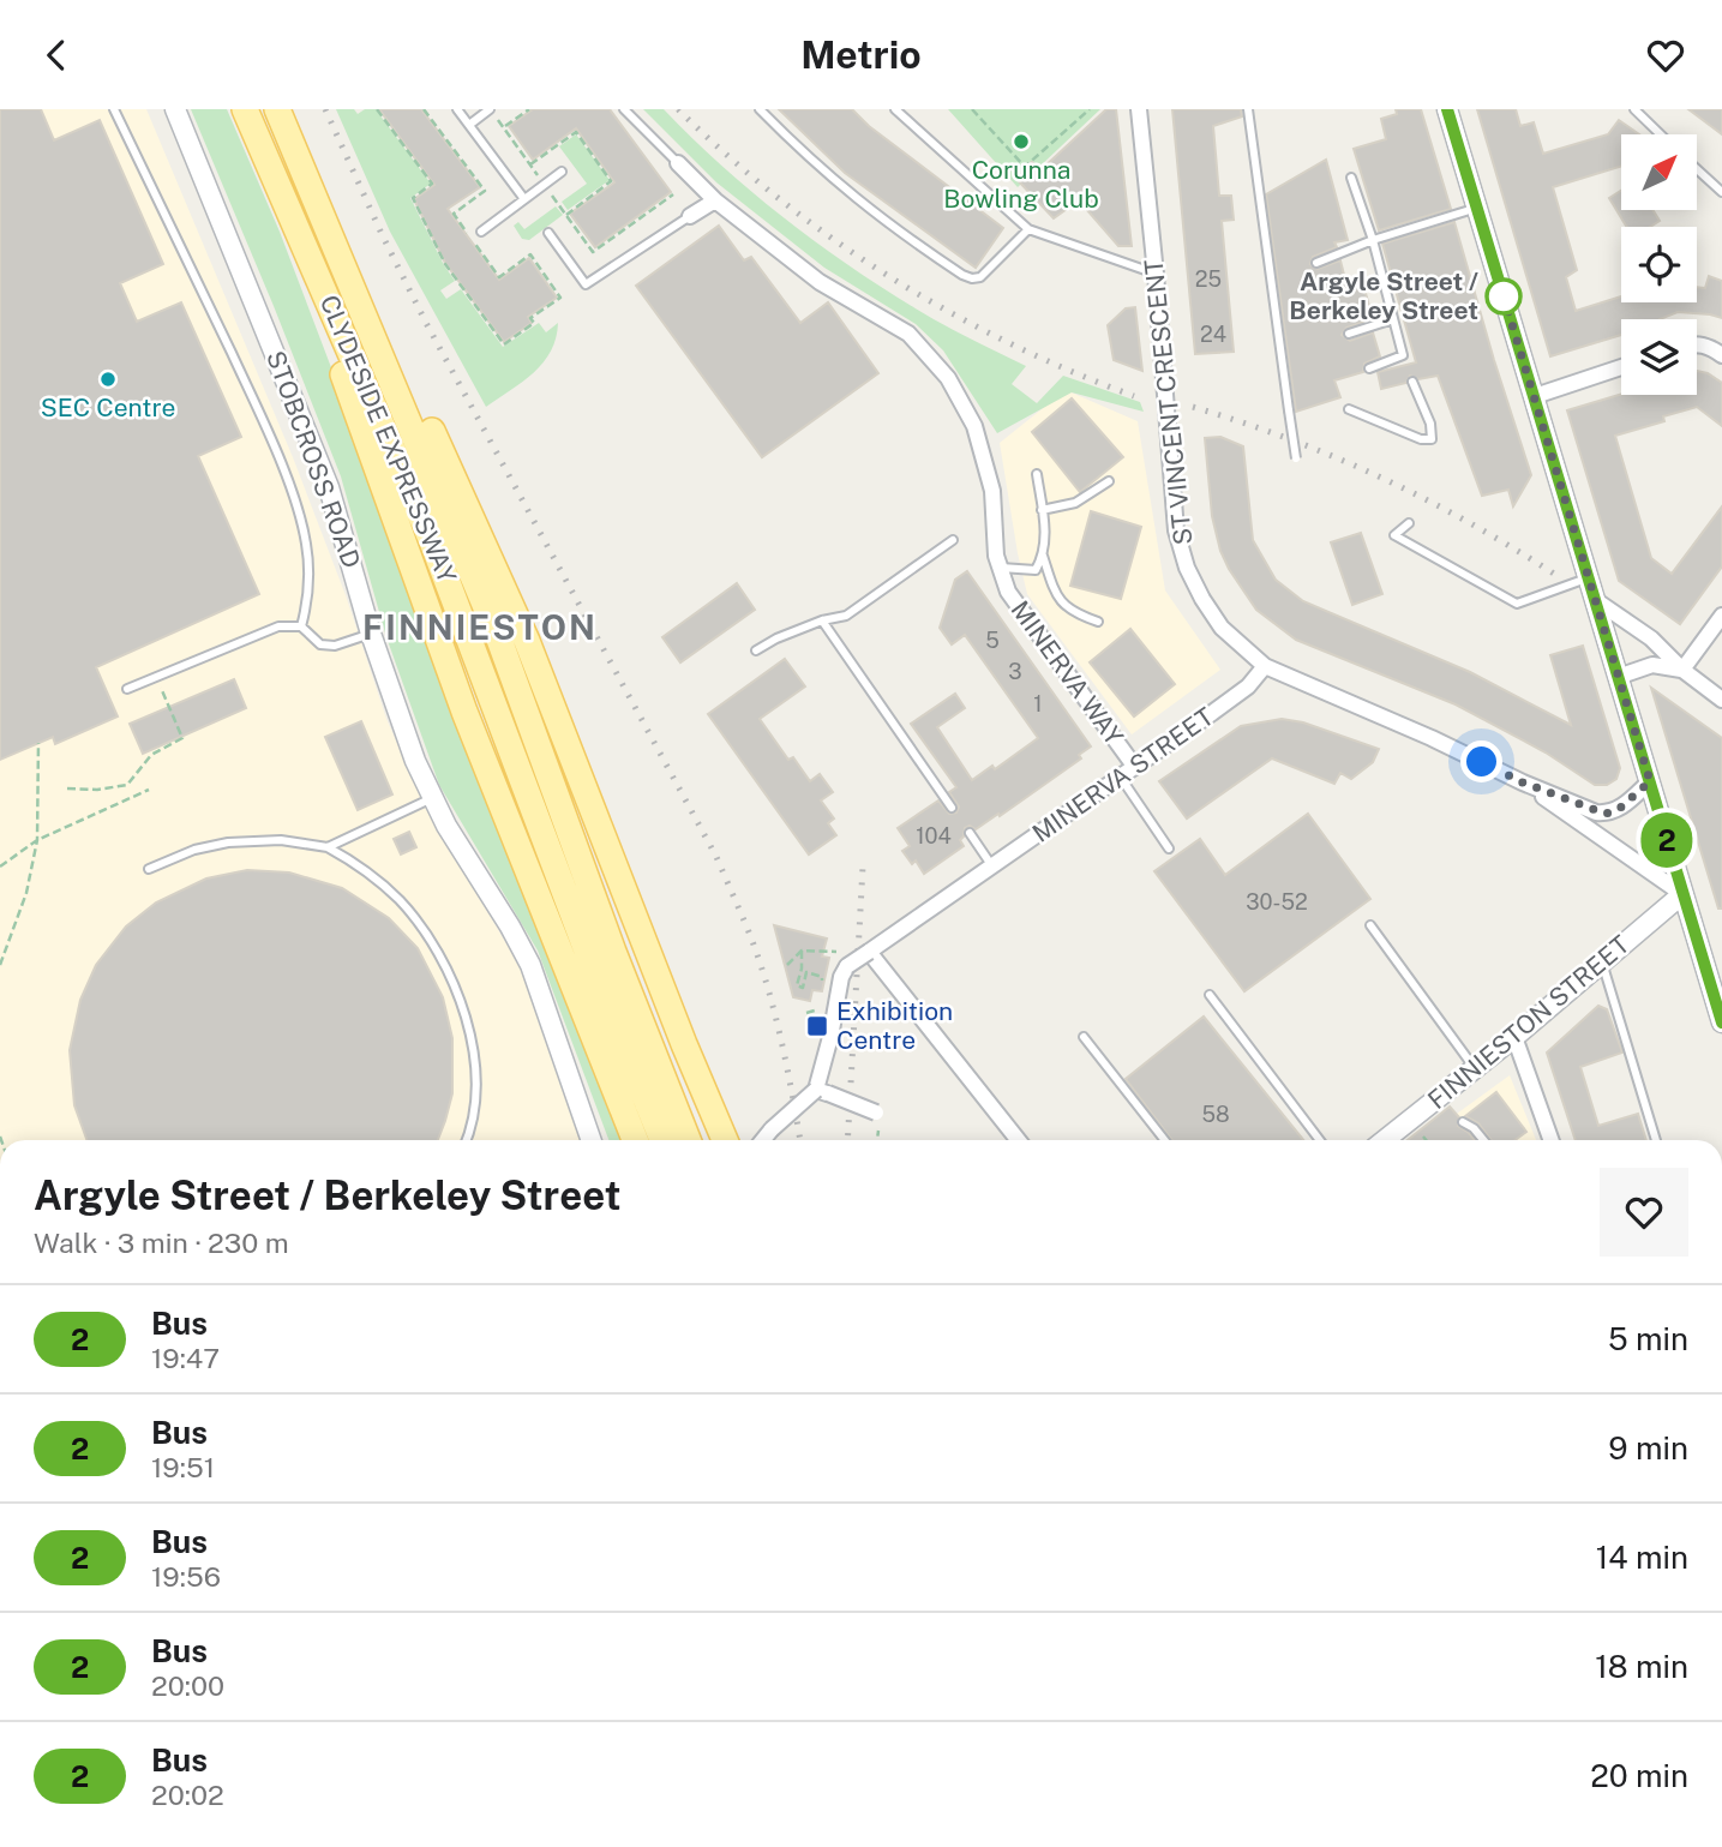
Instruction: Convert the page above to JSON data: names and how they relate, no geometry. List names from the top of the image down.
{
  "streets": {
    "main road": ["CLYDESIDE EXPRESSWAY"],
    "street": [
      "ST VINCENT CRESCENT",
      "STOBCROSS ROAD",
      "MINERVA WAY",
      "MINERVA STREET",
      "FINNIESTON STREET"
    ]
  },
  "crossings": [
    ["ST VINCENT CRESCENT", "MINERVA STREET"],
    ["MINERVA WAY", "MINERVA STREET"]
  ],
  "districts": ["FINNIESTON"],
  "places": {
    "other": ["Corunna Bowling Club", "Argyle Street / Berkeley Street", "SEC Centre"],
    "transit": ["Exhibition Centre"]
  },
  "lines": ["bus line 2"],
  "house_numbers": [
    "25",
    "24",
    "5",
    "3",
    "1",
    "104",
    "30-52",
    "58"
  ],
  "north": "top right",
  "page": {
    "header": "Metrio",
    "on_map": "2",
    "heading": ["Argyle Street / Berkeley Street", "Walk · 3 min · 230 m"],
    "list": [
      {
        "mark": "2",
        "name": "Bus",
        "note": "19:47",
        "value": "5 min"
      },
      {
        "mark": "2",
        "name": "Bus",
        "note": "19:51",
        "value": "9 min"
      },
      {
        "mark": "2",
        "name": "Bus",
        "note": "19:56",
        "value": "14 min"
      },
      {
        "mark": "2",
        "name": "Bus",
        "note": "20:00",
        "value": "18 min"
      },
      {
        "mark": "2",
        "name": "Bus",
        "note": "20:02",
        "value": "20 min"
      }
    ]
  }
}
